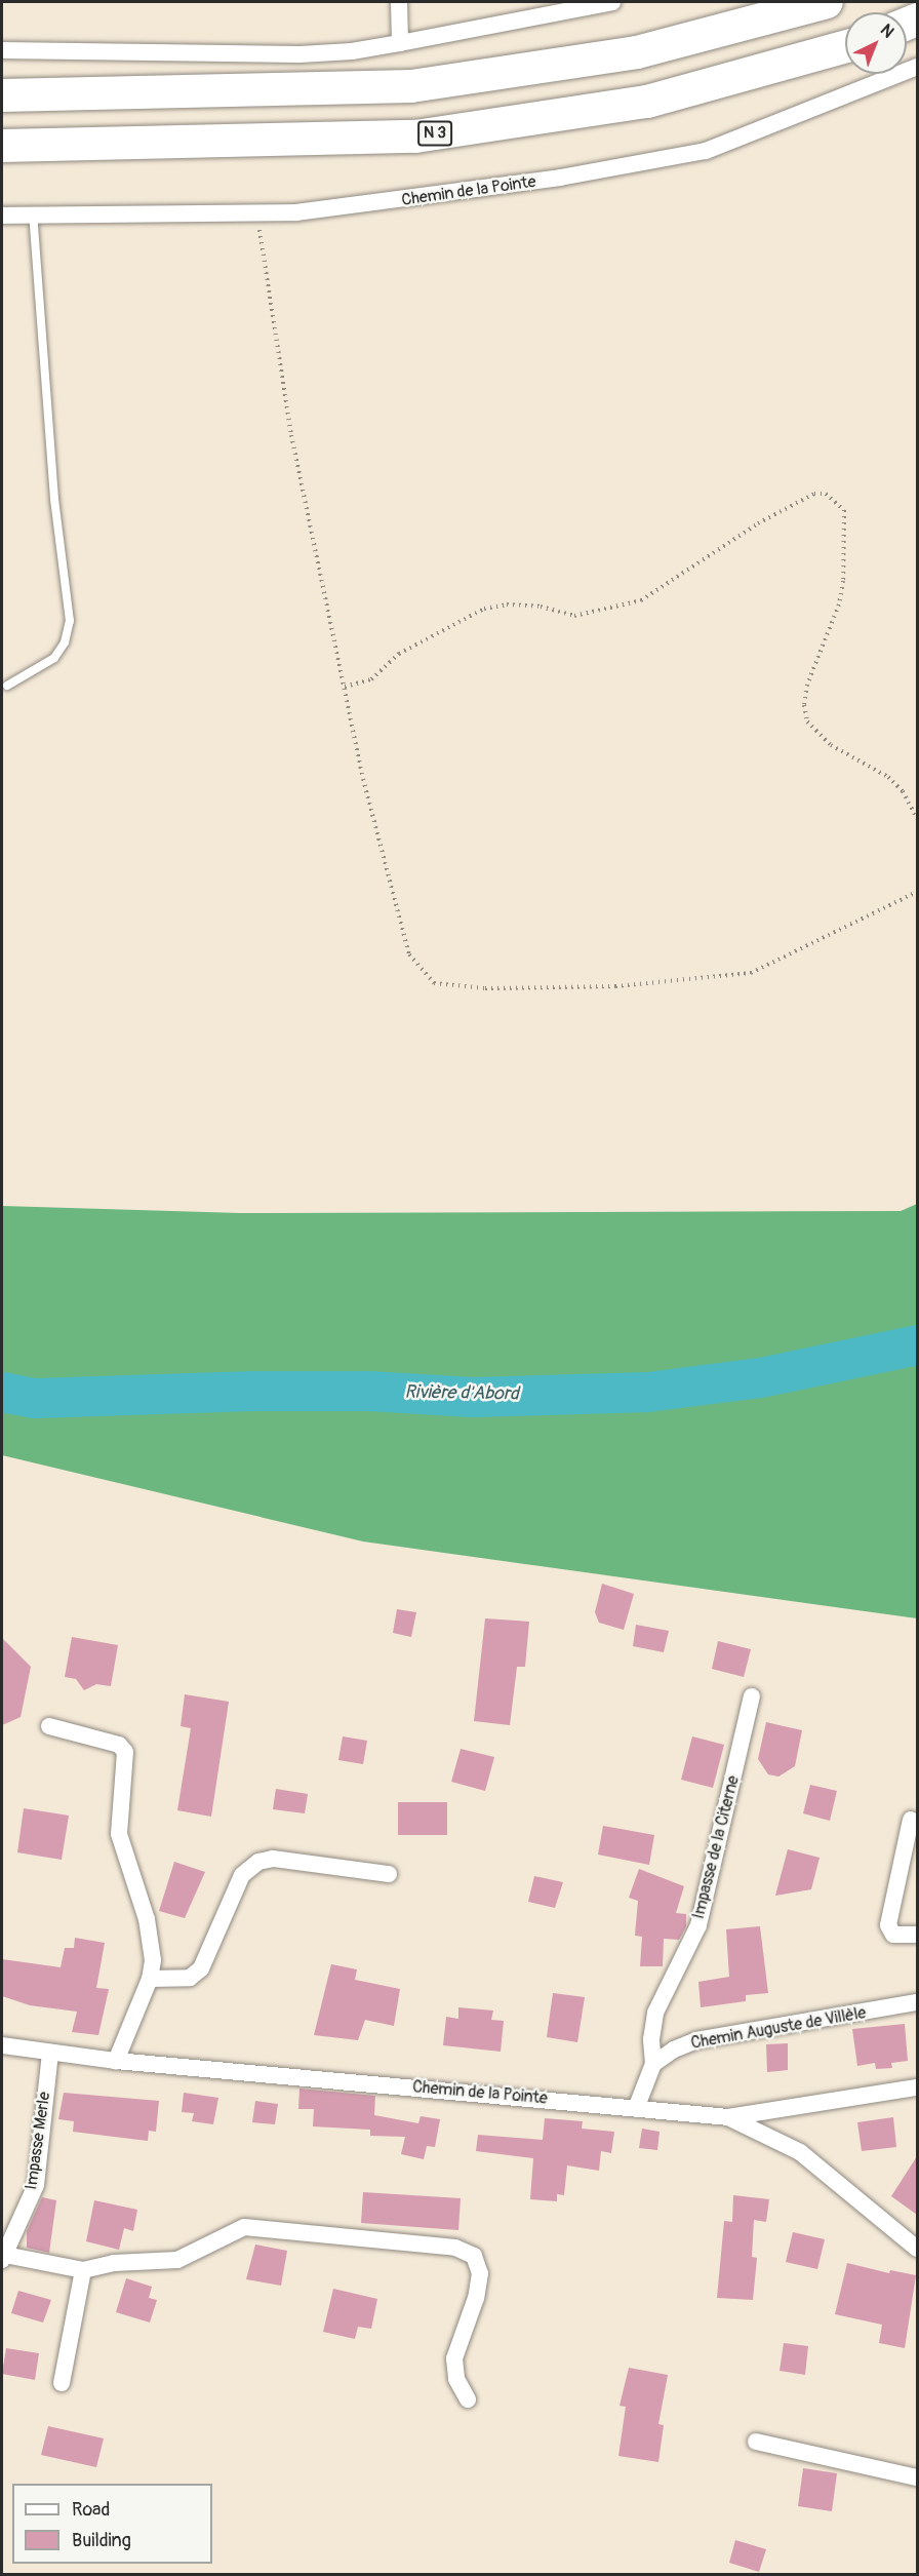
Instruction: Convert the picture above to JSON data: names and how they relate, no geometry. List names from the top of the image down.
{
  "streets": {
    "highway": ["N 3"],
    "street": [
      "Chemin de la Pointe",
      "Impasse de la Citerne",
      "Chemin Auguste de Villèle",
      "Impasse Merle"
    ]
  },
  "crossings": [
    ["Chemin de la Pointe", "Impasse Merle"],
    ["Impasse de la Citerne", "Chemin Auguste de Villèle"]
  ],
  "water": ["Rivière d'Abord"],
  "legend": ["Road", "Building"],
  "north": "top right"
}
